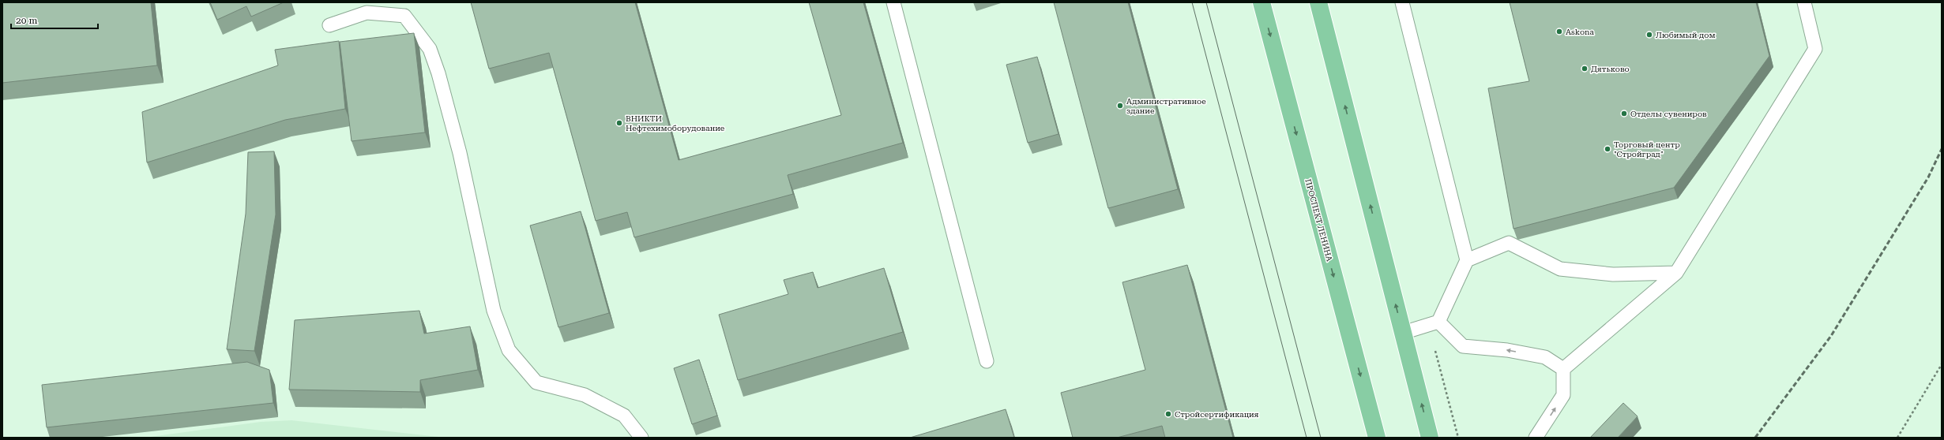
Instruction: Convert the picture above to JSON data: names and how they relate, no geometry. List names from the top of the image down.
{
  "streets": {
    "main road": ["ПРОСПЕКТ ЛЕНИНА"]
  },
  "places": [
    "Askona",
    "Любимый дом",
    "Дятьково",
    "Административное здание",
    "Отделы сувениров",
    "ВНИКТИ Нефтехимоборудование",
    "Торговый центр \"Стройград\"",
    "Стройсертификация"
  ],
  "scale_bar": "20 m"
}
